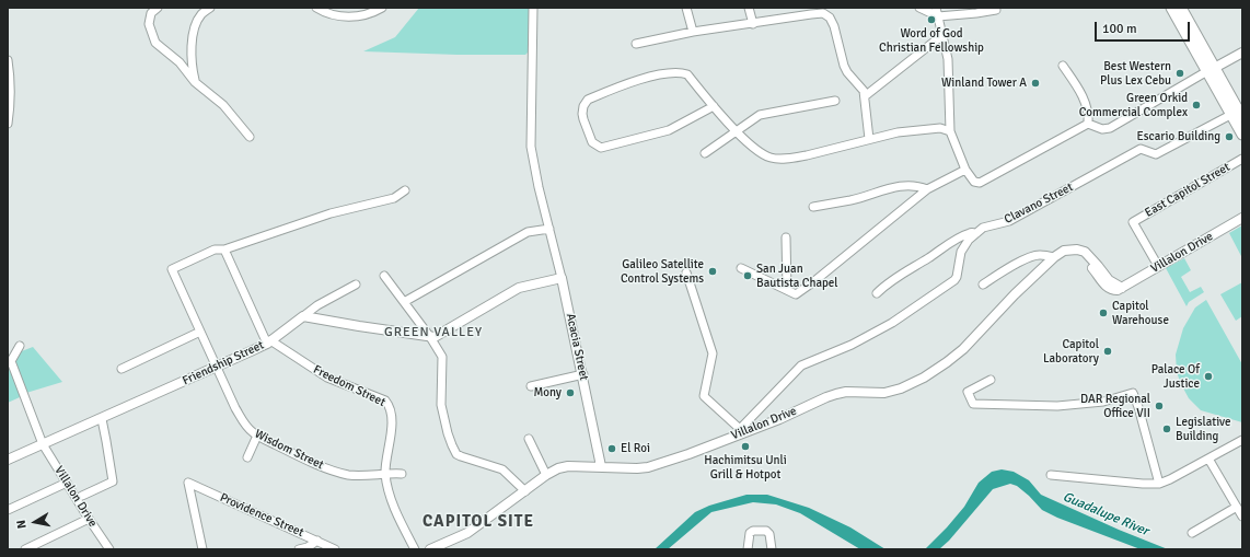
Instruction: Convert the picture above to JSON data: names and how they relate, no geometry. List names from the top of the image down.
{
  "streets": {
    "street": [
      "East Capitol Street",
      "Clavano Street",
      "Villalon Drive",
      "Acacia Street",
      "Friendship Street",
      "Freedom Street",
      "Wisdom Street",
      "Providence Street"
    ]
  },
  "crossings": [
    ["East Capitol Street", "Villalon Drive"],
    ["Clavano Street", "Villalon Drive"],
    ["Villalon Drive", "Acacia Street"],
    ["Villalon Drive", "Friendship Street"],
    ["Friendship Street", "Freedom Street"],
    ["Friendship Street", "Wisdom Street"],
    ["Freedom Street", "Wisdom Street"]
  ],
  "districts": ["GREEN VALLEY", "CAPITOL SITE"],
  "water": ["Guadalupe River"],
  "places": [
    "Word of God Christian Fellowship",
    "Best Western Plus Lex Cebu",
    "Winland Tower A",
    "Green Orkid Commercial Complex",
    "Escario Building",
    "Galileo Satellite Control Systems",
    "San Juan Bautista Chapel",
    "Capitol Warehouse",
    "Capitol Laboratory",
    "Palace Of Justice",
    "Mony",
    "DAR Regional Office VII",
    "Legislative Building",
    "Hachimitsu Unli Grill & Hotpot",
    "El Roi"
  ],
  "scale_bar": "100 m",
  "north": "left"
}
